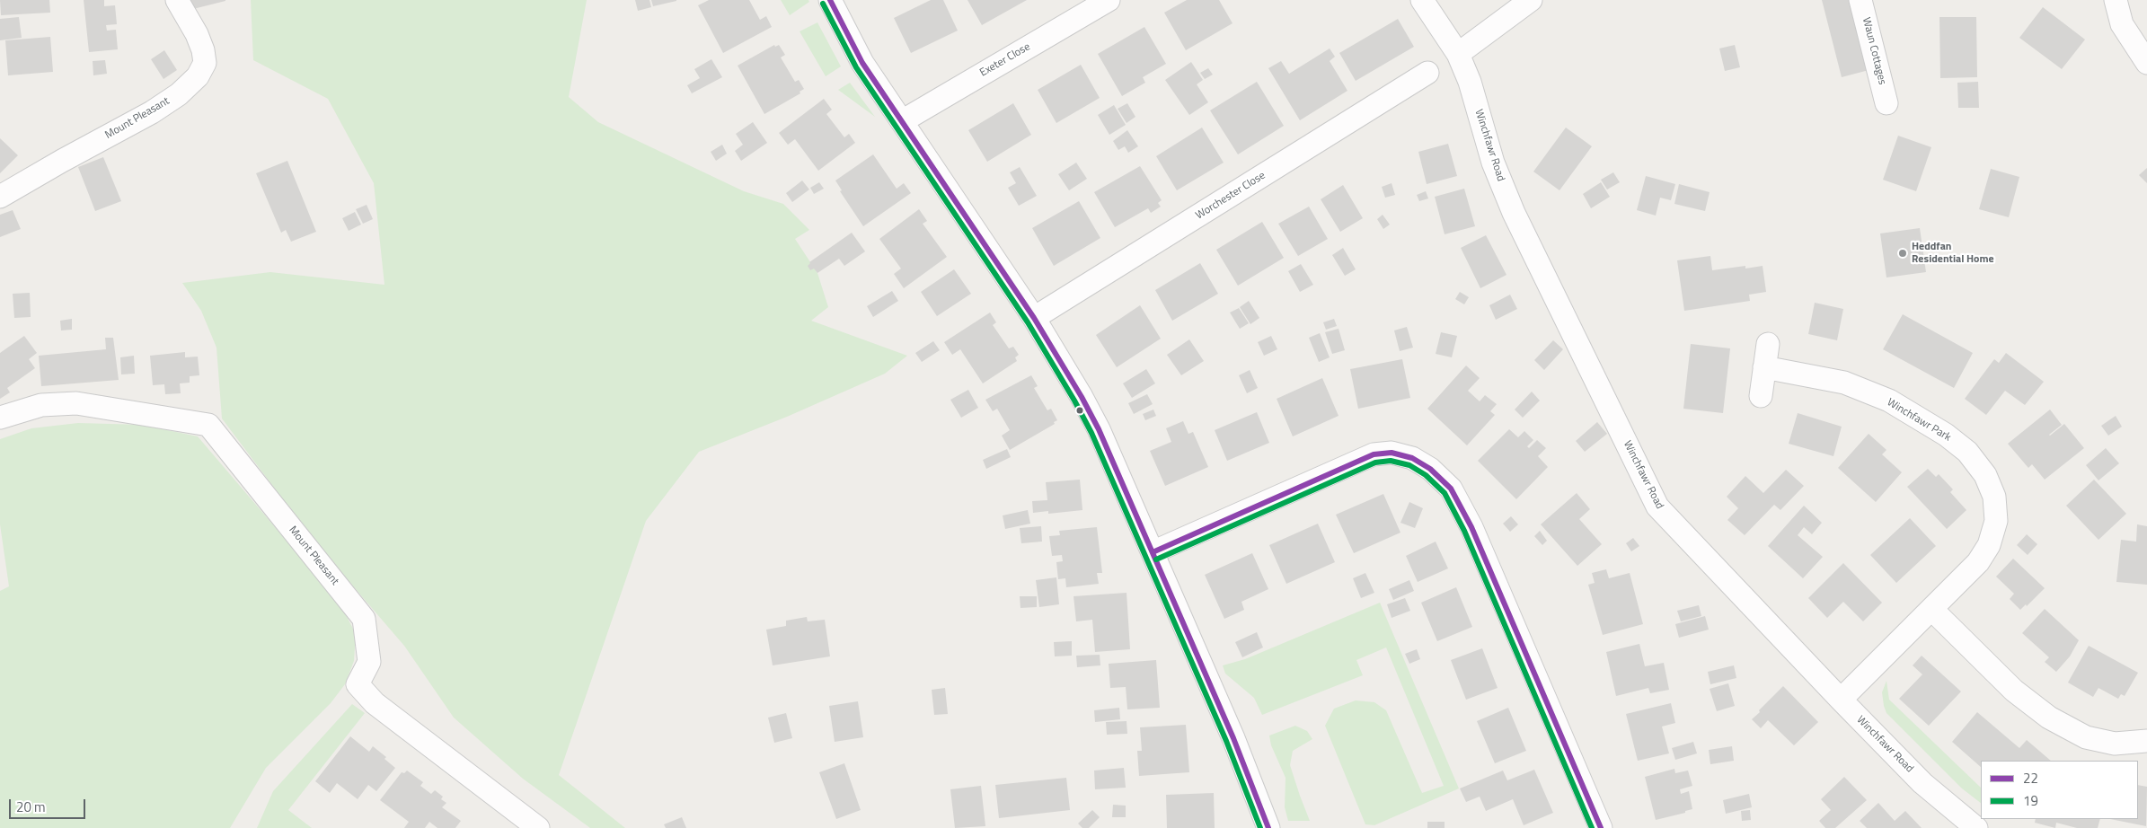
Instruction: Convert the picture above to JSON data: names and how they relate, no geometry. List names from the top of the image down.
{
  "streets": {
    "street": [
      "Waun Cottages",
      "Exeter Close",
      "Mount Pleasant",
      "Winchfawr Road",
      "Worchester Close",
      "Winchfawr Park"
    ]
  },
  "crossings": [
    ["Winchfawr Road", "Winchfawr Park"]
  ],
  "places": ["Heddfan Residential Home"],
  "lines": ["transit line 22", "transit line 19"],
  "legend": ["22", "19"],
  "scale_bar": "20 m"
}
